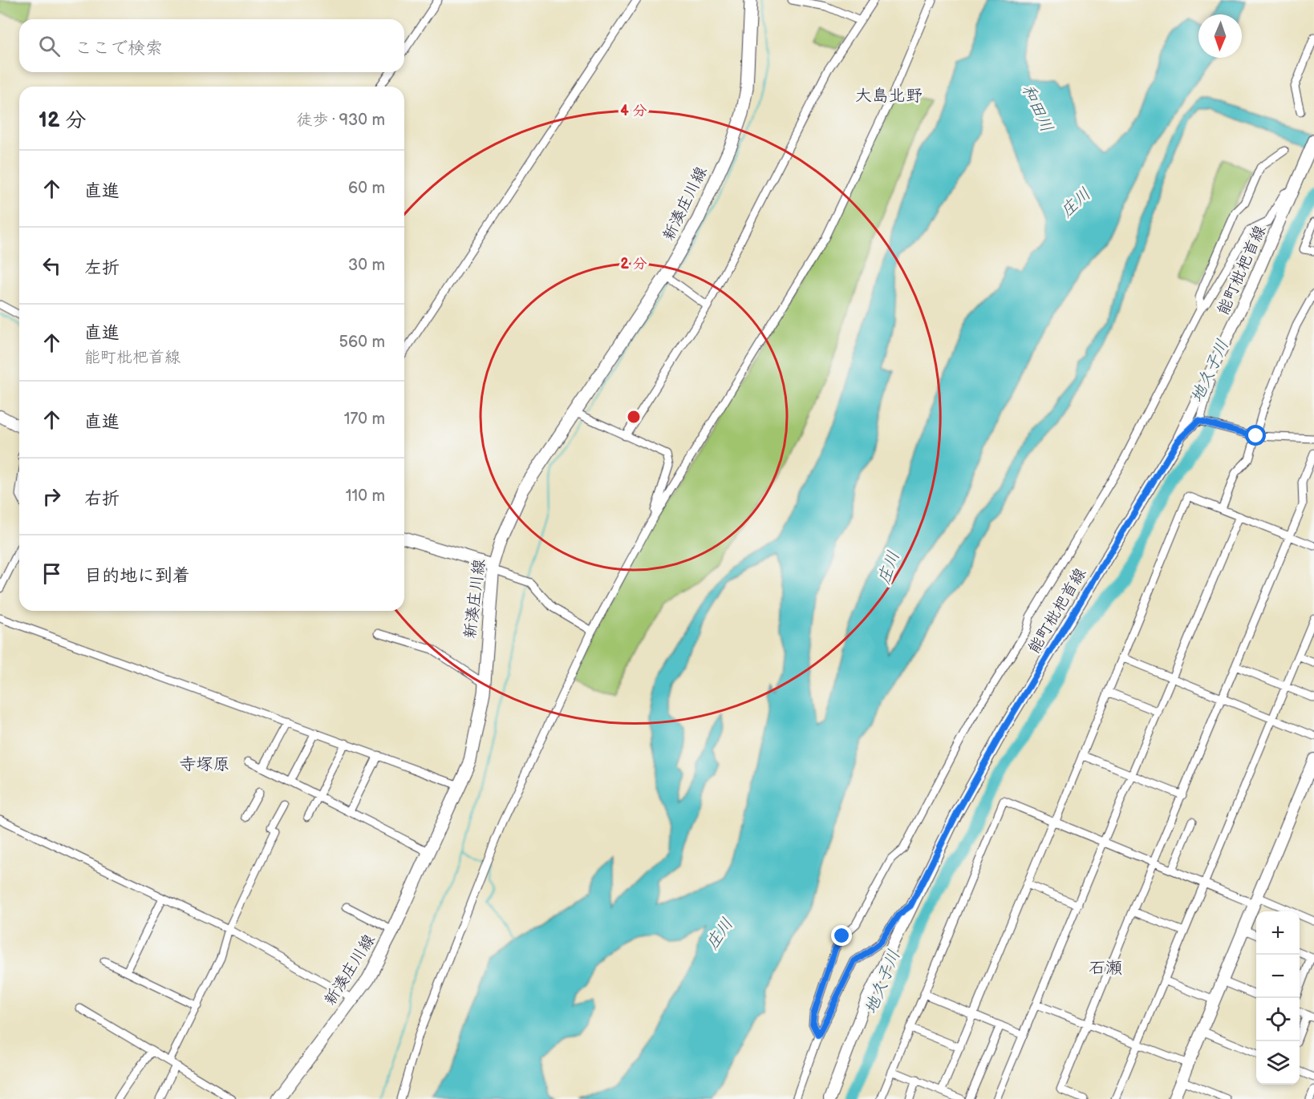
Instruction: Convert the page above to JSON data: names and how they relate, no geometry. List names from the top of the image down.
{
  "streets": {
    "main road": ["新湊庄川線", "能町枇杷首線"]
  },
  "districts": ["大島北野", "寺塚原", "石瀬"],
  "water": ["和田川", "庄川", "地久子川"],
  "north": "bottom",
  "page": {
    "search": "ここで検索",
    "heading": ["12 分", "徒歩 · 930 m"],
    "list": [
      ["直進", "60 m"],
      ["左折", "30 m"],
      ["直進", "能町枇杷首線", "560 m"],
      ["直進", "170 m"],
      ["右折", "110 m"],
      "目的地に到着"
    ],
    "map_buttons": ["+", "−"]
  },
  "rings": ["4 分", "2 分"]
}
